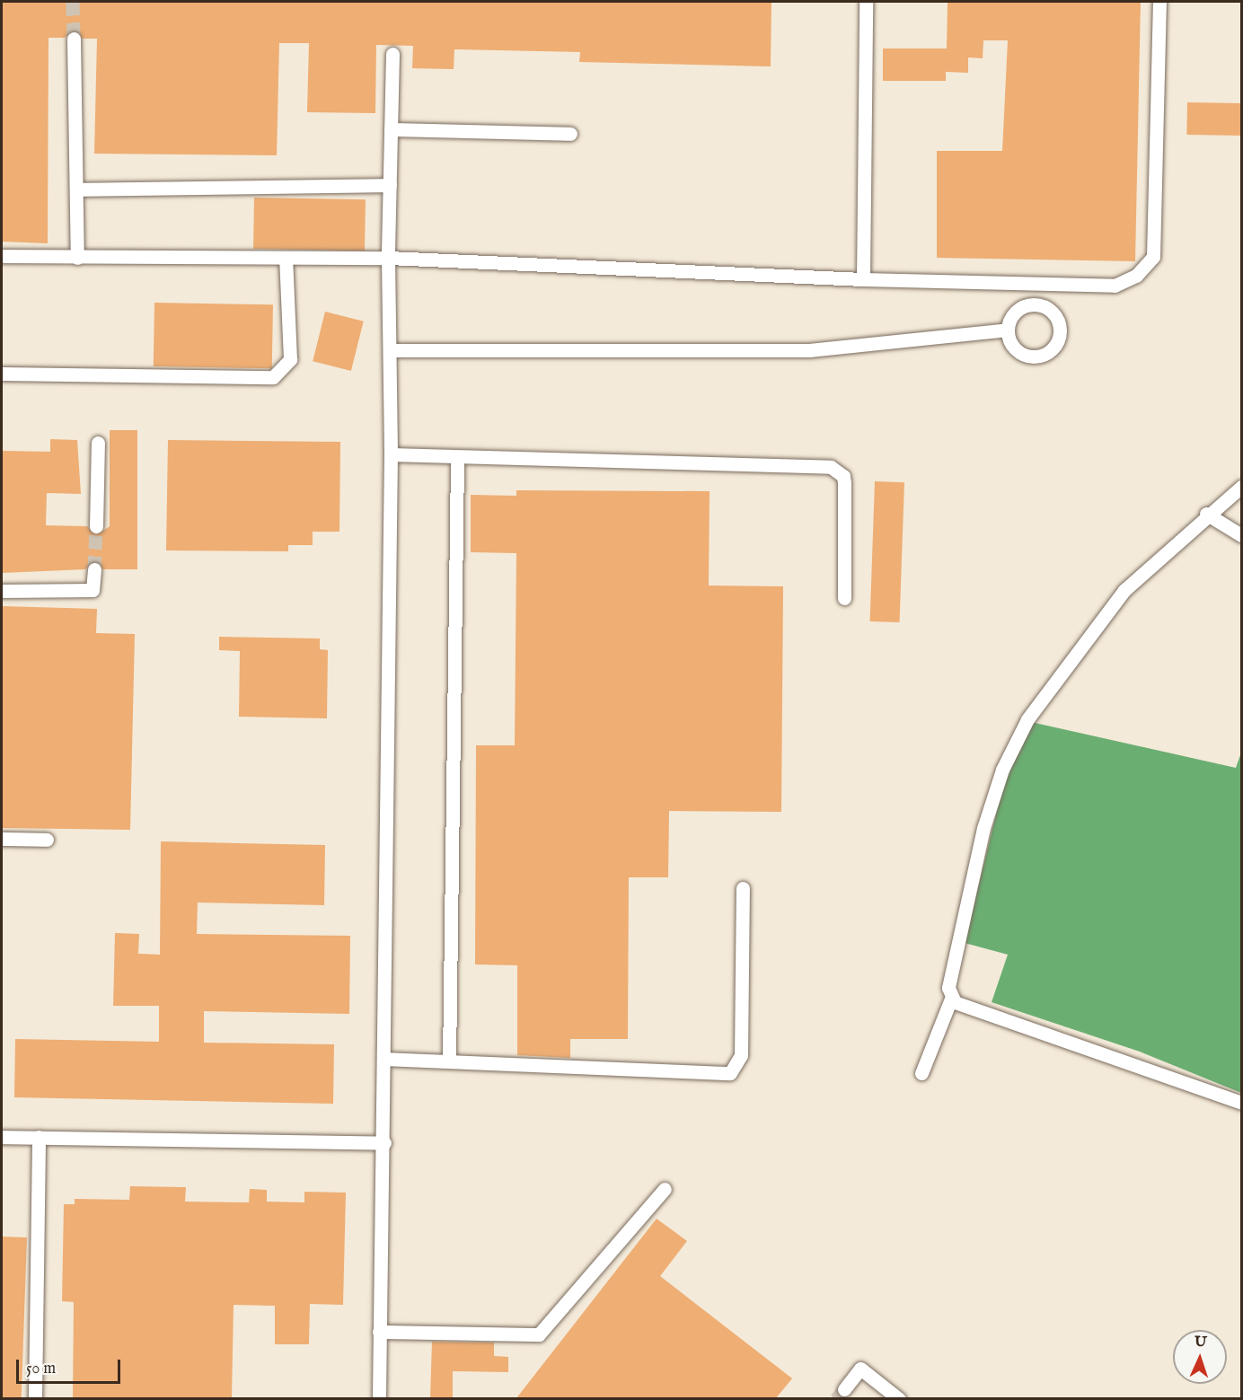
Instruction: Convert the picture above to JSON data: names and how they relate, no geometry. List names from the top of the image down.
{
  "scale_bar": "50 m",
  "north": "top"
}
